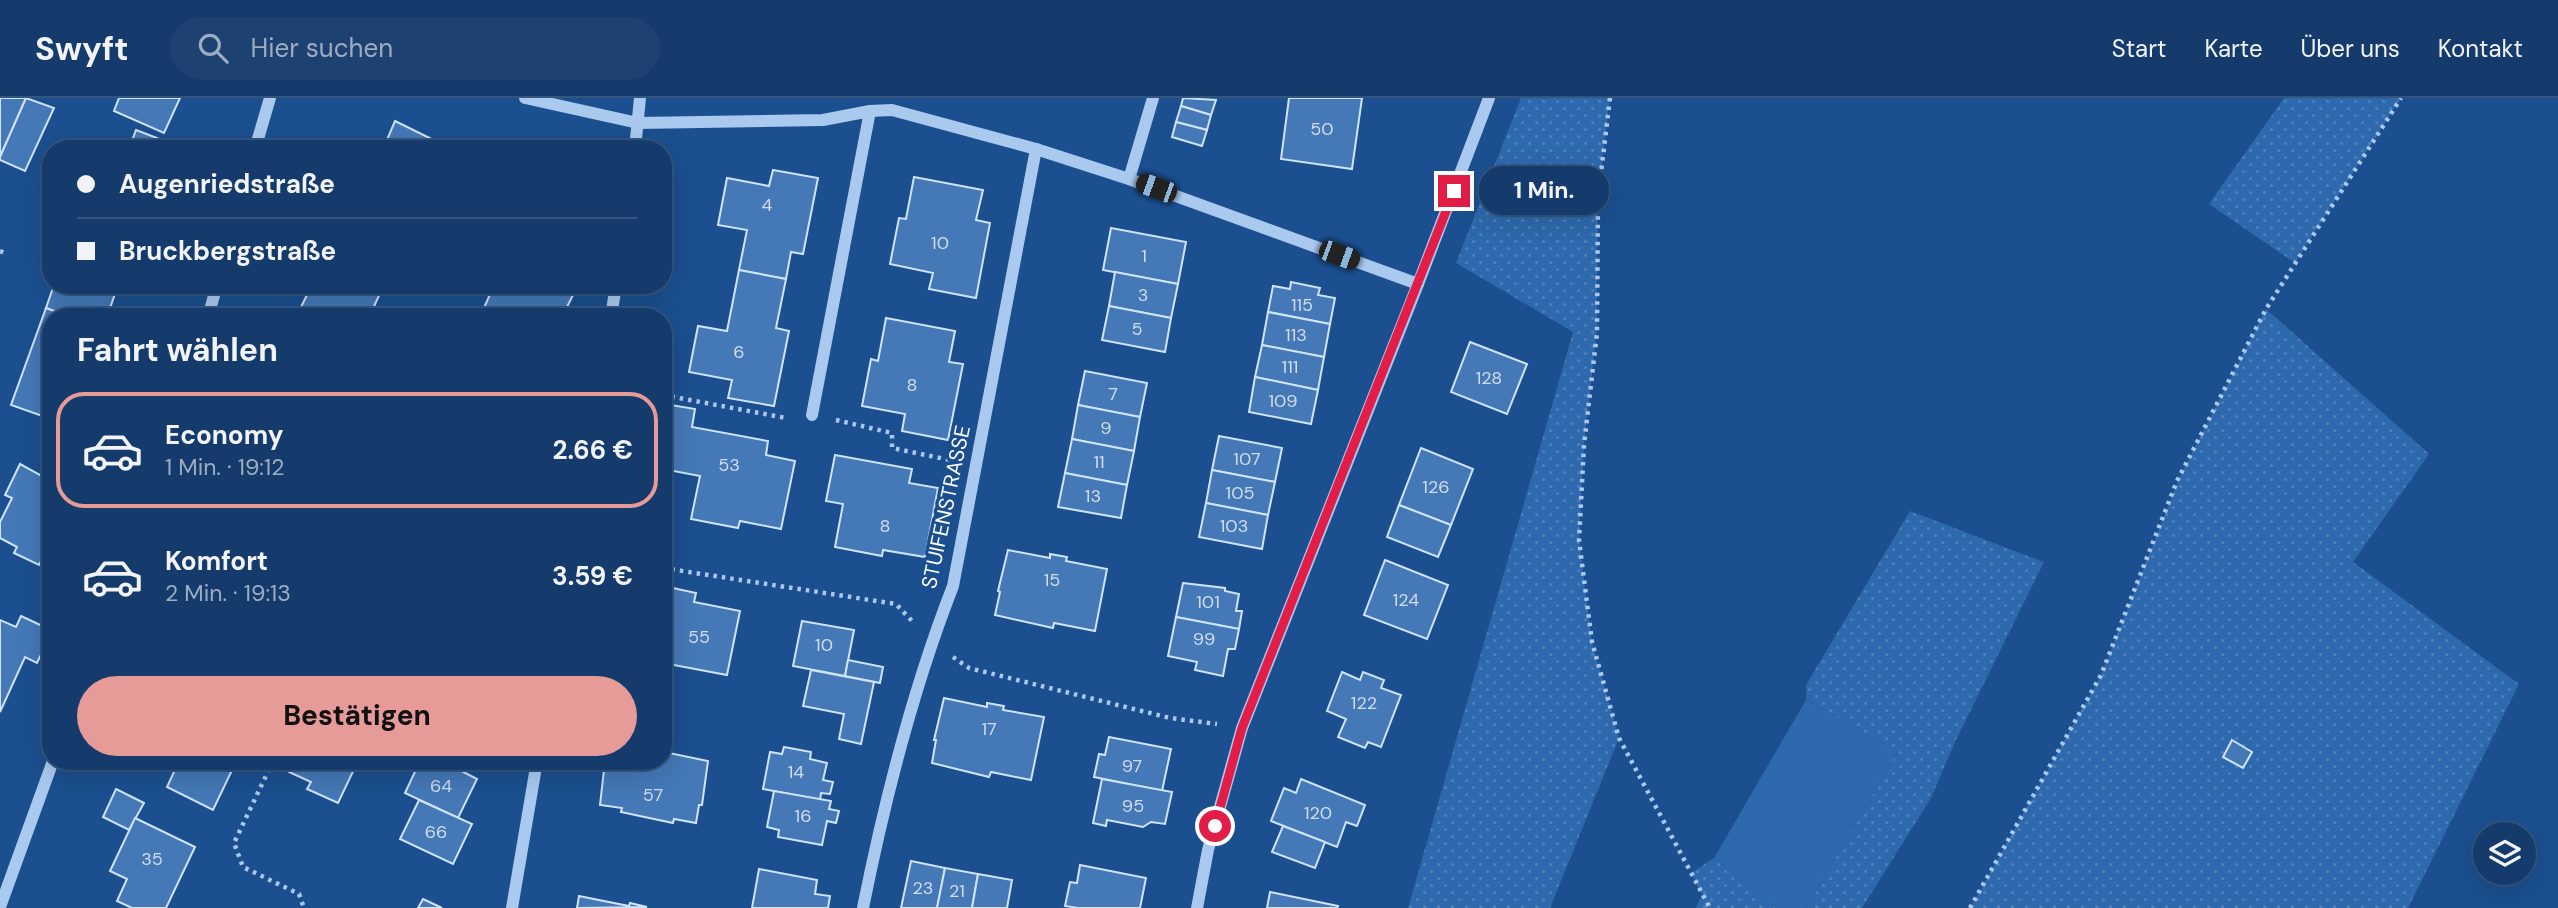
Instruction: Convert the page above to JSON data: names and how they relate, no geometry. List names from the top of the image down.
{
  "streets": {
    "street": ["STUIFENSTRASSE"]
  },
  "house_numbers": [
    "50",
    "4",
    "10",
    "1",
    "3",
    "115",
    "5",
    "113",
    "6",
    "111",
    "128",
    "8",
    "7",
    "109",
    "9",
    "107",
    "11",
    "53",
    "126",
    "105",
    "13",
    "8",
    "103",
    "15",
    "124",
    "101",
    "55",
    "99",
    "10",
    "122",
    "17",
    "97",
    "14",
    "64",
    "57",
    "95",
    "120",
    "16",
    "66",
    "35",
    "23",
    "21"
  ],
  "page": {
    "header": "Swyft",
    "search": "Hier suchen",
    "nav": [
      "Start",
      "Karte",
      "Über uns",
      "Kontakt"
    ],
    "banner": ["Augenriedstraße", "Bruckbergstraße"],
    "bubble": "1 Min.",
    "heading": "Fahrt wählen",
    "list": [
      {
        "name": "Economy",
        "note": "1 Min. · 19:12",
        "value": "2.66 €"
      },
      {
        "name": "Komfort",
        "note": "2 Min. · 19:13",
        "value": "3.59 €"
      }
    ],
    "buttons": "Bestätigen"
  }
}
